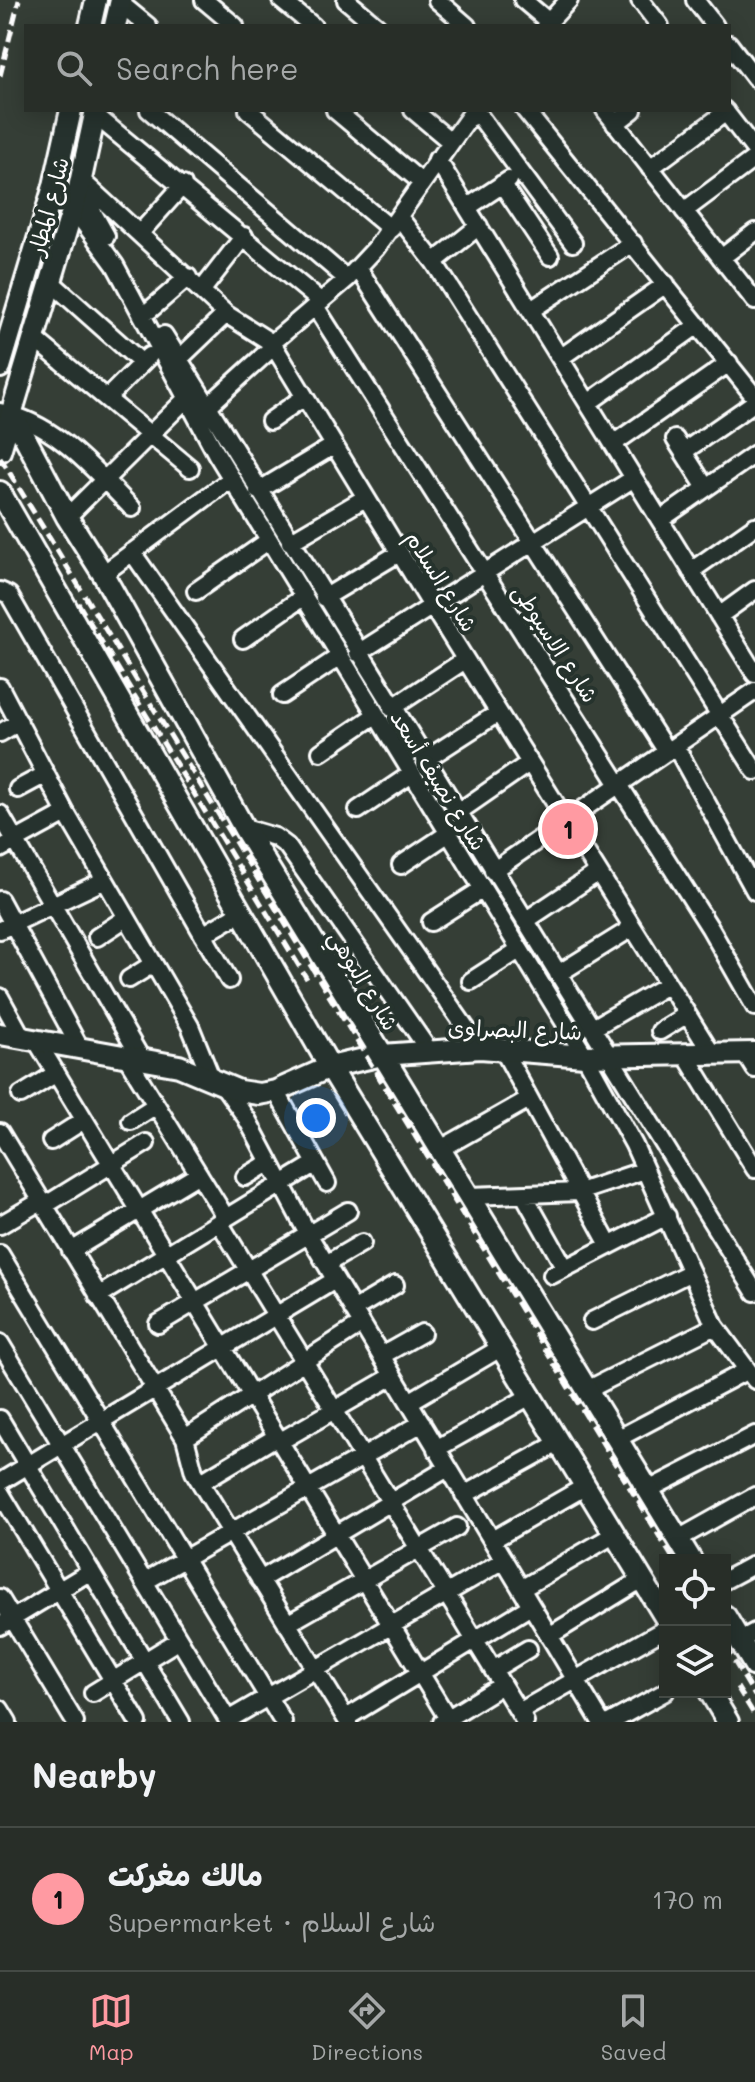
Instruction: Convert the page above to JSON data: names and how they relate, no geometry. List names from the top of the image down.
{
  "streets": {
    "street": [
      "شارع المطار",
      "شارع السلام",
      "شارع الاسيوطى",
      "شارع نصيف أسعد",
      "شارع البوهي",
      "شارع البصراوى"
    ]
  },
  "crossings": [
    ["شارع المطار", "شارع السلام"],
    ["شارع المطار", "شارع الاسيوطى"],
    ["شارع المطار", "شارع نصيف أسعد"],
    ["شارع المطار", "شارع البوهي"],
    ["شارع السلام", "شارع نصيف أسعد"],
    ["شارع السلام", "شارع البصراوى"],
    ["شارع نصيف أسعد", "شارع البصراوى"],
    ["شارع البوهي", "شارع البصراوى"]
  ],
  "page": {
    "search": "Search here",
    "pins": "1",
    "heading": "Nearby",
    "list": [
      {
        "mark": "1",
        "name": "مالك مغركت",
        "note": "Supermarket · شارع السلام",
        "value": "170 m"
      }
    ],
    "nav": ["Map", "Directions", "Saved"]
  }
}
